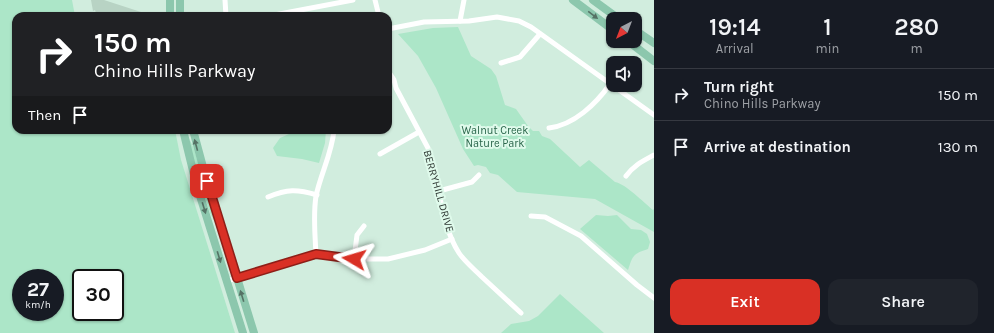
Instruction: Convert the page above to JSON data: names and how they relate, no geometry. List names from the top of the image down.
{
  "streets": {
    "street": ["BERRYHILL DRIVE"]
  },
  "parks": ["Walnut Creek Nature Park"],
  "north": "bottom left",
  "page": {
    "eta": [
      "19:14",
      "Arrival",
      "1",
      "min",
      "280",
      "m"
    ],
    "turn": ["150 m", "Chino Hills Parkway"],
    "list": [
      {
        "name": "Turn right",
        "note": "Chino Hills Parkway",
        "value": "150 m"
      },
      {
        "name": "Arrive at destination",
        "value": "130 m"
      }
    ],
    "then": "Then",
    "speed": "27 km/h",
    "limit": "30",
    "buttons": ["Exit", "Share"]
  }
}
